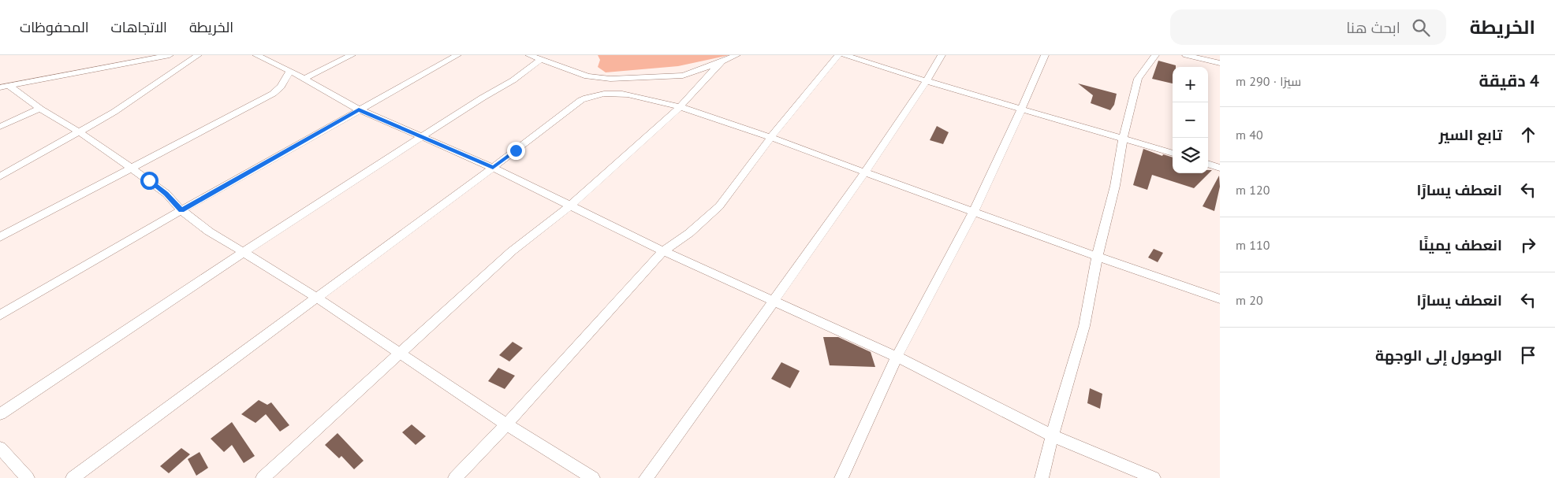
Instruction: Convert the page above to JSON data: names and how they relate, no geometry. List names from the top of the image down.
{
  "page": {
    "header": "الخريطة",
    "search": "ابحث هنا",
    "nav": ["الخريطة", "الاتجاهات", "المحفوظات"],
    "heading": ["4 دقيقة", "سيرًا · 290 m"],
    "map_buttons": ["+", "−"],
    "list": [
      ["تابع السير", "40 m"],
      ["انعطف يسارًا", "120 m"],
      ["انعطف يمينًا", "110 m"],
      ["انعطف يسارًا", "20 m"],
      "الوصول إلى الوجهة"
    ]
  }
}
